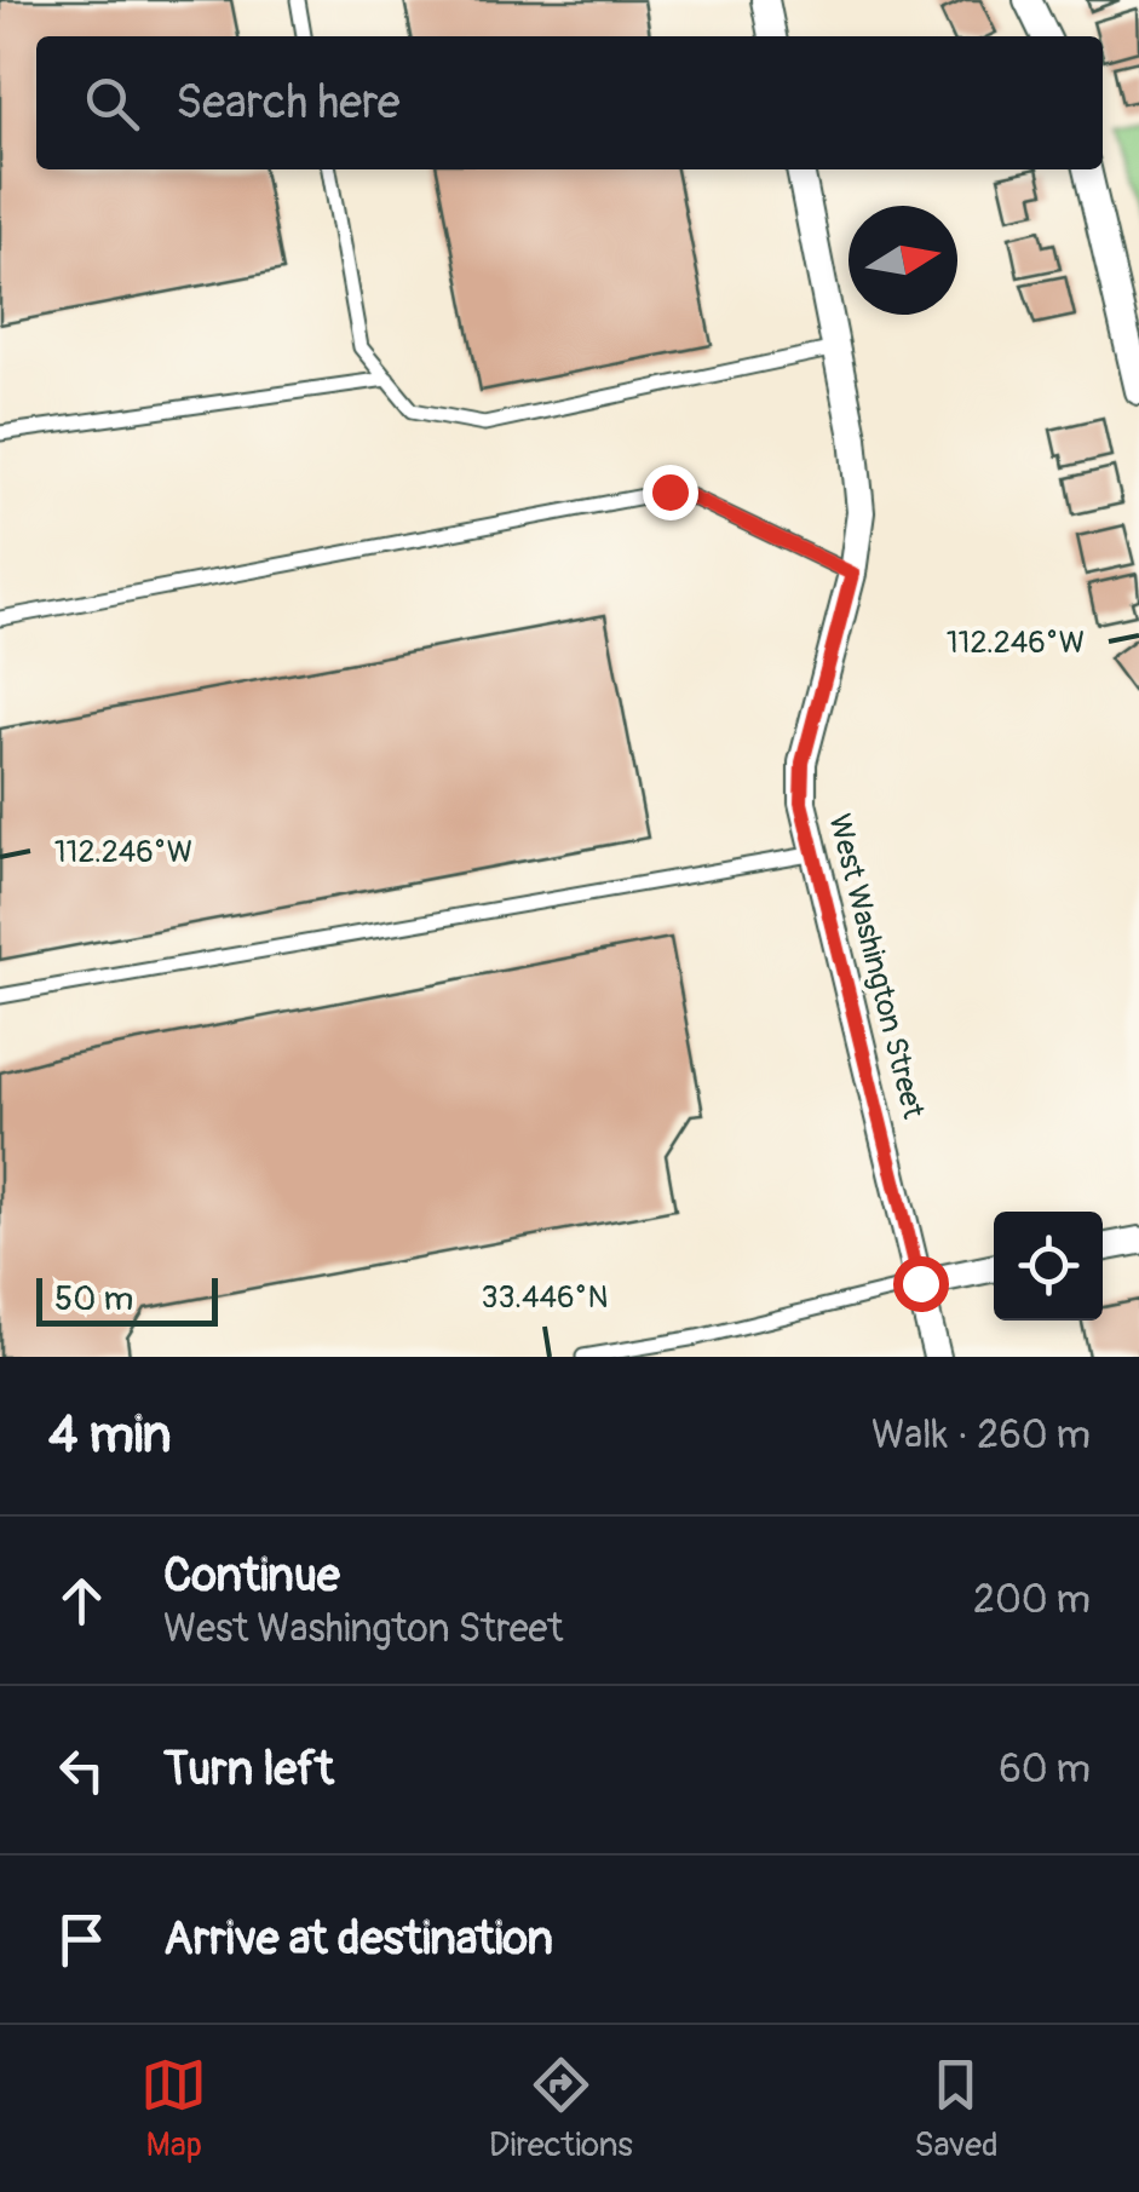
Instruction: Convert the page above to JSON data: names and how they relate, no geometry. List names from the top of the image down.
{
  "streets": {
    "street": ["West Washington Street"]
  },
  "scale_bar": "50 m",
  "north": "right",
  "page": {
    "search": "Search here",
    "scale": "50 m",
    "heading": ["4 min", "Walk · 260 m"],
    "list": [
      ["Continue", "West Washington Street", "200 m"],
      ["Turn left", "60 m"],
      "Arrive at destination"
    ],
    "nav": ["Map", "Directions", "Saved"]
  },
  "coordinates": ["112.246°W", "33.446°N"]
}
